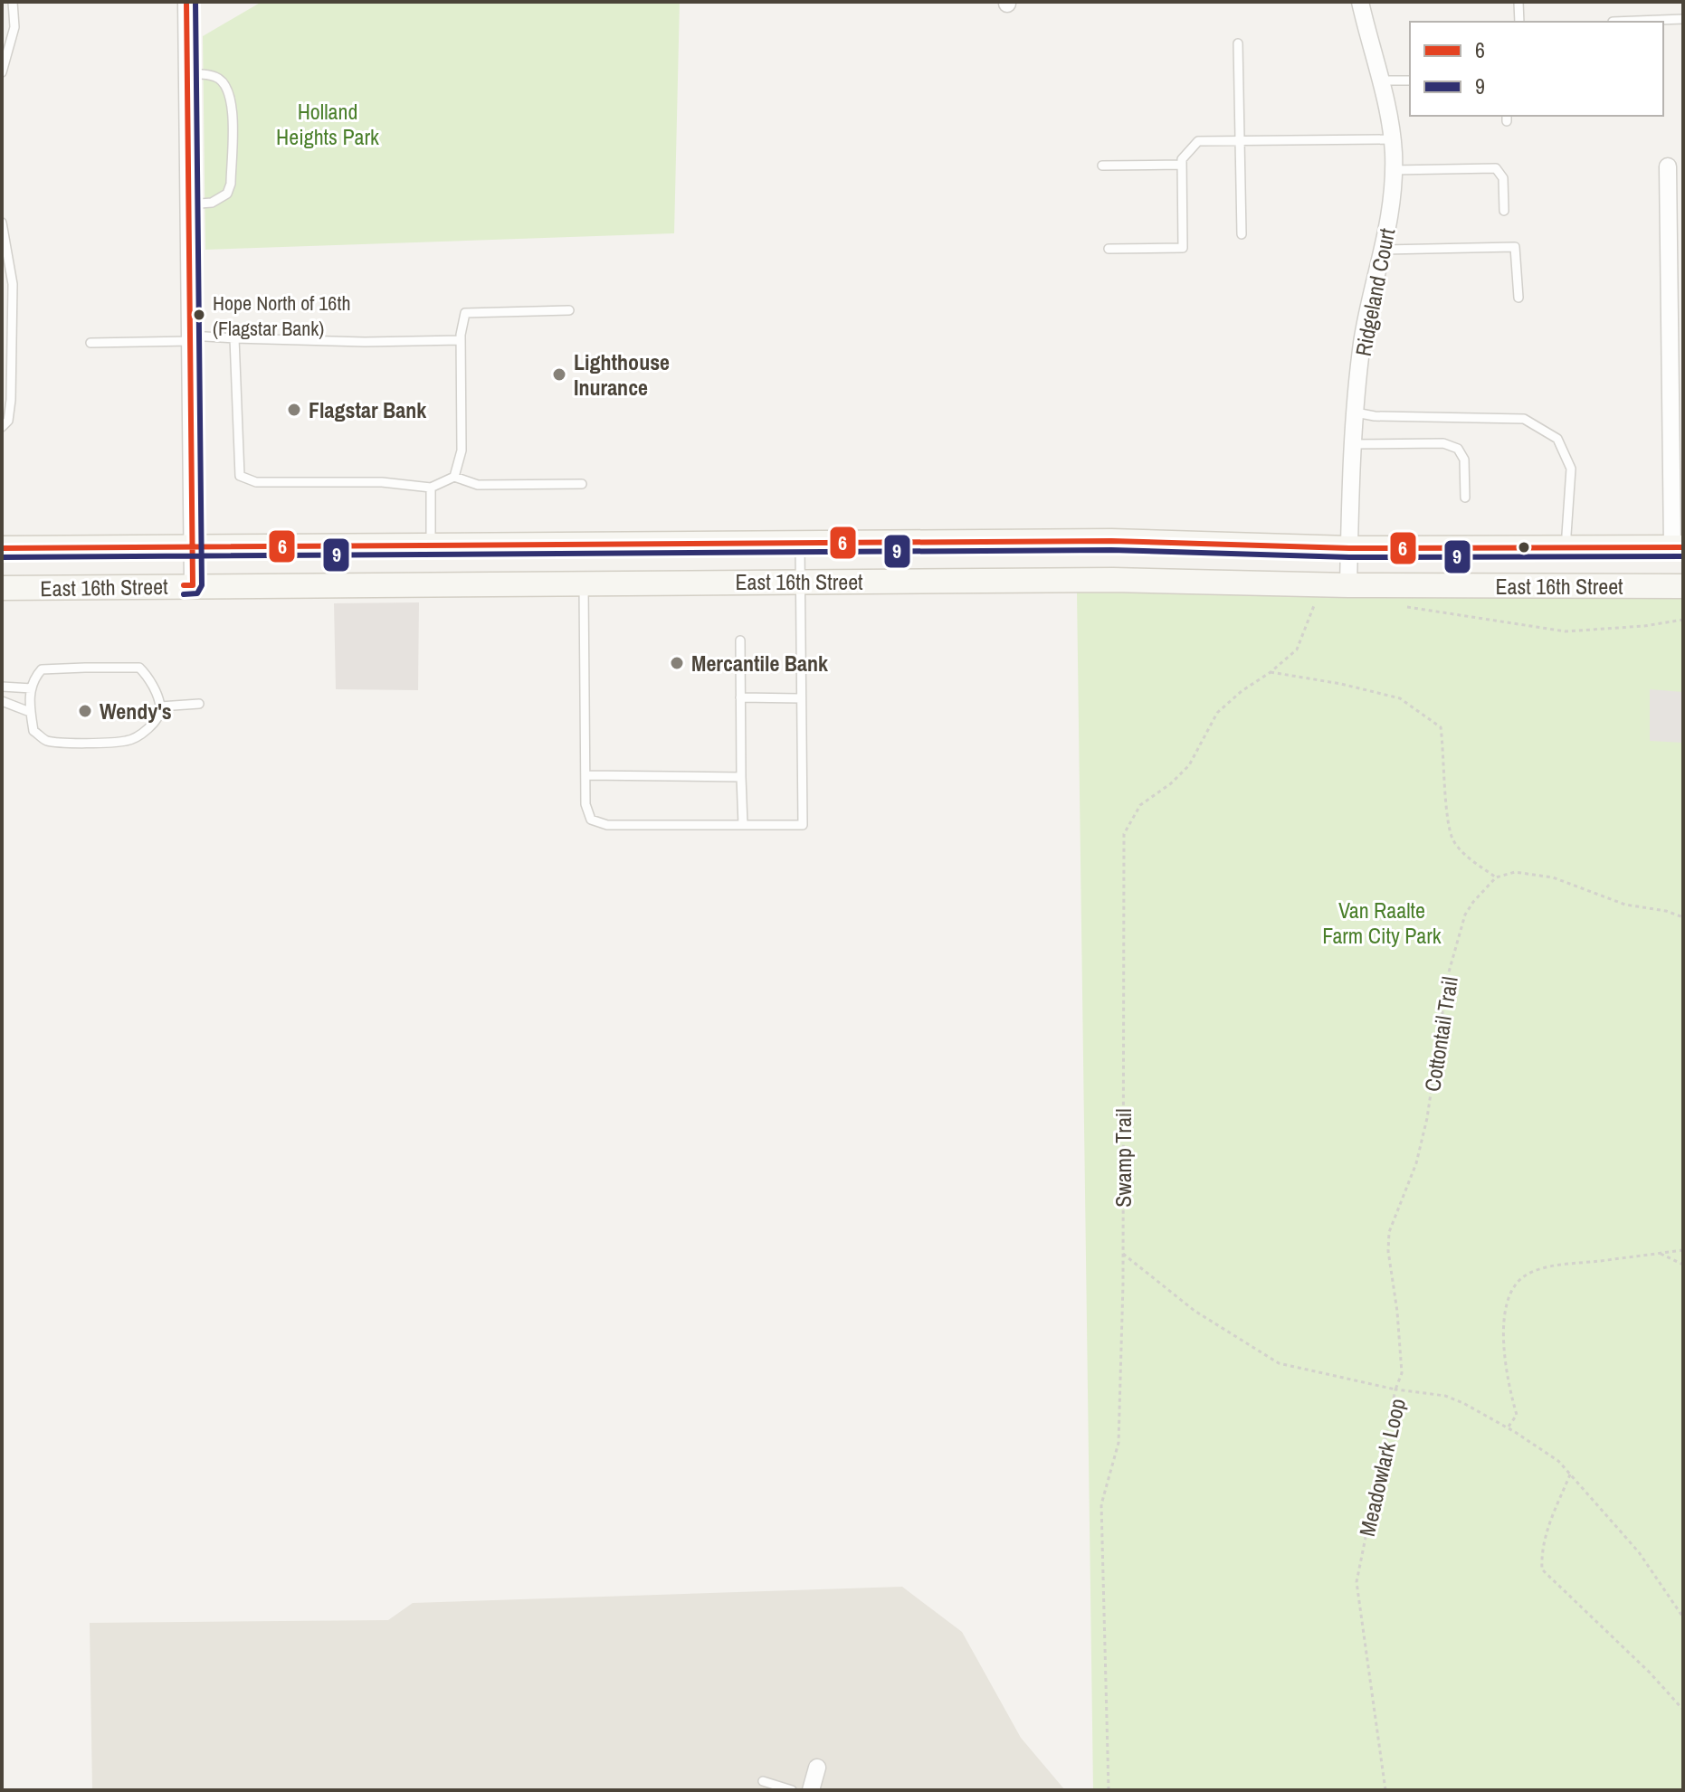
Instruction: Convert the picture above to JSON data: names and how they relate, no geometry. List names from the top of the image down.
{
  "streets": {
    "main road": ["East 16th Street"],
    "street": ["Ridgeland Court"],
    "path": ["Cottontail Trail", "Swamp Trail", "Meadowlark Loop"]
  },
  "crossings": [
    ["Ridgeland Court", "East 16th Street"],
    ["Cottontail Trail", "Meadowlark Loop"]
  ],
  "parks": ["Holland Heights Park", "Van Raalte Farm City Park"],
  "places": [
    "Hope North of 16th (Flagstar Bank)",
    "Lighthouse Inurance",
    "Flagstar Bank",
    "Mercantile Bank",
    "Wendy's"
  ],
  "lines": ["transit line 6", "transit line 9"],
  "legend": ["6", "9"]
}
